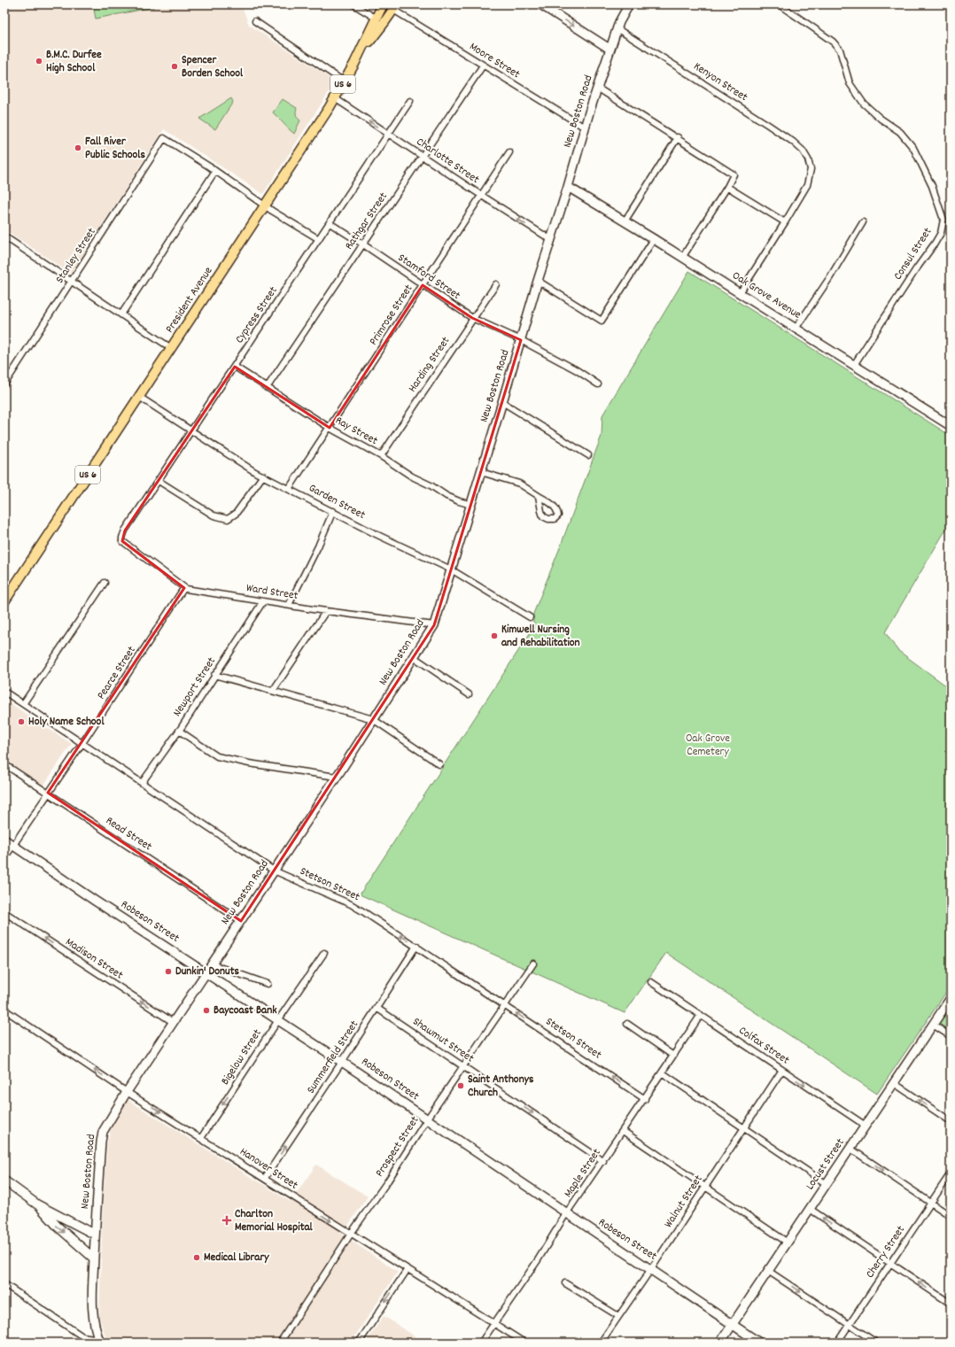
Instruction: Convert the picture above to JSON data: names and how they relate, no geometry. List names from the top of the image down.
{
  "streets": {
    "main road": ["US 6", "President Avenue"],
    "street": [
      "Moore Street",
      "Kenyon Street",
      "New Boston Road",
      "Charlotte Street",
      "Rathgar Street",
      "Consul Street",
      "Stanley Street",
      "Stamford Street",
      "Oak Grove Avenue",
      "Cypress Street",
      "Primrose Street",
      "Harding Street",
      "Ray Street",
      "Garden Street",
      "Ward Street",
      "Pearce Street",
      "Newport Street",
      "Read Street",
      "Stetson Street",
      "Robeson Street",
      "Madison Street",
      "Shawmut Street",
      "Colfax Street",
      "Bigelow Street",
      "Summerfield Street",
      "Prospect Street",
      "Locust Street",
      "Hanover Street",
      "Maple Street",
      "Walnut Street",
      "Cherry Street"
    ]
  },
  "crossings": [
    ["Moore Street", "New Boston Road"],
    ["Moore Street", "Rathgar Street"],
    ["Kenyon Street", "New Boston Road"],
    ["New Boston Road", "Charlotte Street"],
    ["New Boston Road", "Stamford Street"],
    ["New Boston Road", "Oak Grove Avenue"],
    ["New Boston Road", "Ray Street"],
    ["New Boston Road", "Garden Street"],
    ["New Boston Road", "Ward Street"],
    ["New Boston Road", "Read Street"],
    ["New Boston Road", "Stetson Street"],
    ["New Boston Road", "Robeson Street"],
    ["New Boston Road", "Madison Street"],
    ["New Boston Road", "Hanover Street"],
    ["Charlotte Street", "Rathgar Street"],
    ["Charlotte Street", "President Avenue"],
    ["Charlotte Street", "Cypress Street"],
    ["Charlotte Street", "Primrose Street"],
    ["Rathgar Street", "Stamford Street"],
    ["Rathgar Street", "Ray Street"],
    ["Consul Street", "Oak Grove Avenue"],
    ["Stamford Street", "Cypress Street"],
    ["Stamford Street", "Primrose Street"],
    ["Stamford Street", "Harding Street"],
    ["President Avenue", "Garden Street"],
    ["Cypress Street", "Ray Street"],
    ["Cypress Street", "Garden Street"],
    ["Cypress Street", "Ward Street"],
    ["Primrose Street", "Ray Street"],
    ["Primrose Street", "Garden Street"],
    ["Harding Street", "Ray Street"],
    ["Ward Street", "Pearce Street"],
    ["Ward Street", "Newport Street"],
    ["Pearce Street", "Read Street"],
    ["Pearce Street", "Stetson Street"],
    ["Pearce Street", "Robeson Street"],
    ["Newport Street", "Stetson Street"],
    ["Stetson Street", "Summerfield Street"],
    ["Stetson Street", "Prospect Street"],
    ["Stetson Street", "Maple Street"],
    ["Robeson Street", "Bigelow Street"],
    ["Robeson Street", "Summerfield Street"],
    ["Robeson Street", "Prospect Street"],
    ["Robeson Street", "Locust Street"],
    ["Robeson Street", "Maple Street"],
    ["Robeson Street", "Walnut Street"],
    ["Shawmut Street", "Summerfield Street"],
    ["Shawmut Street", "Prospect Street"],
    ["Shawmut Street", "Maple Street"],
    ["Colfax Street", "Locust Street"],
    ["Colfax Street", "Maple Street"],
    ["Colfax Street", "Walnut Street"],
    ["Bigelow Street", "Hanover Street"],
    ["Summerfield Street", "Hanover Street"],
    ["Prospect Street", "Hanover Street"],
    ["Hanover Street", "Maple Street"]
  ],
  "one_way": [
    "Charlotte Street",
    "Stetson Street",
    "Madison Street",
    "Shawmut Street",
    "Colfax Street",
    "Bigelow Street",
    "Summerfield Street"
  ],
  "parks": ["Oak Grove Cemetery"],
  "places": {
    "other": [
      "B.M.C. Durfee High School",
      "Spencer Borden School",
      "Fall River Public Schools",
      "Kimwell Nursing and Rehabilitation",
      "Holy Name School",
      "Dunkin' Donuts",
      "Baycoast Bank",
      "Saint Anthonys Church",
      "Medical Library"
    ],
    "health": ["Charlton Memorial Hospital"]
  }
}
